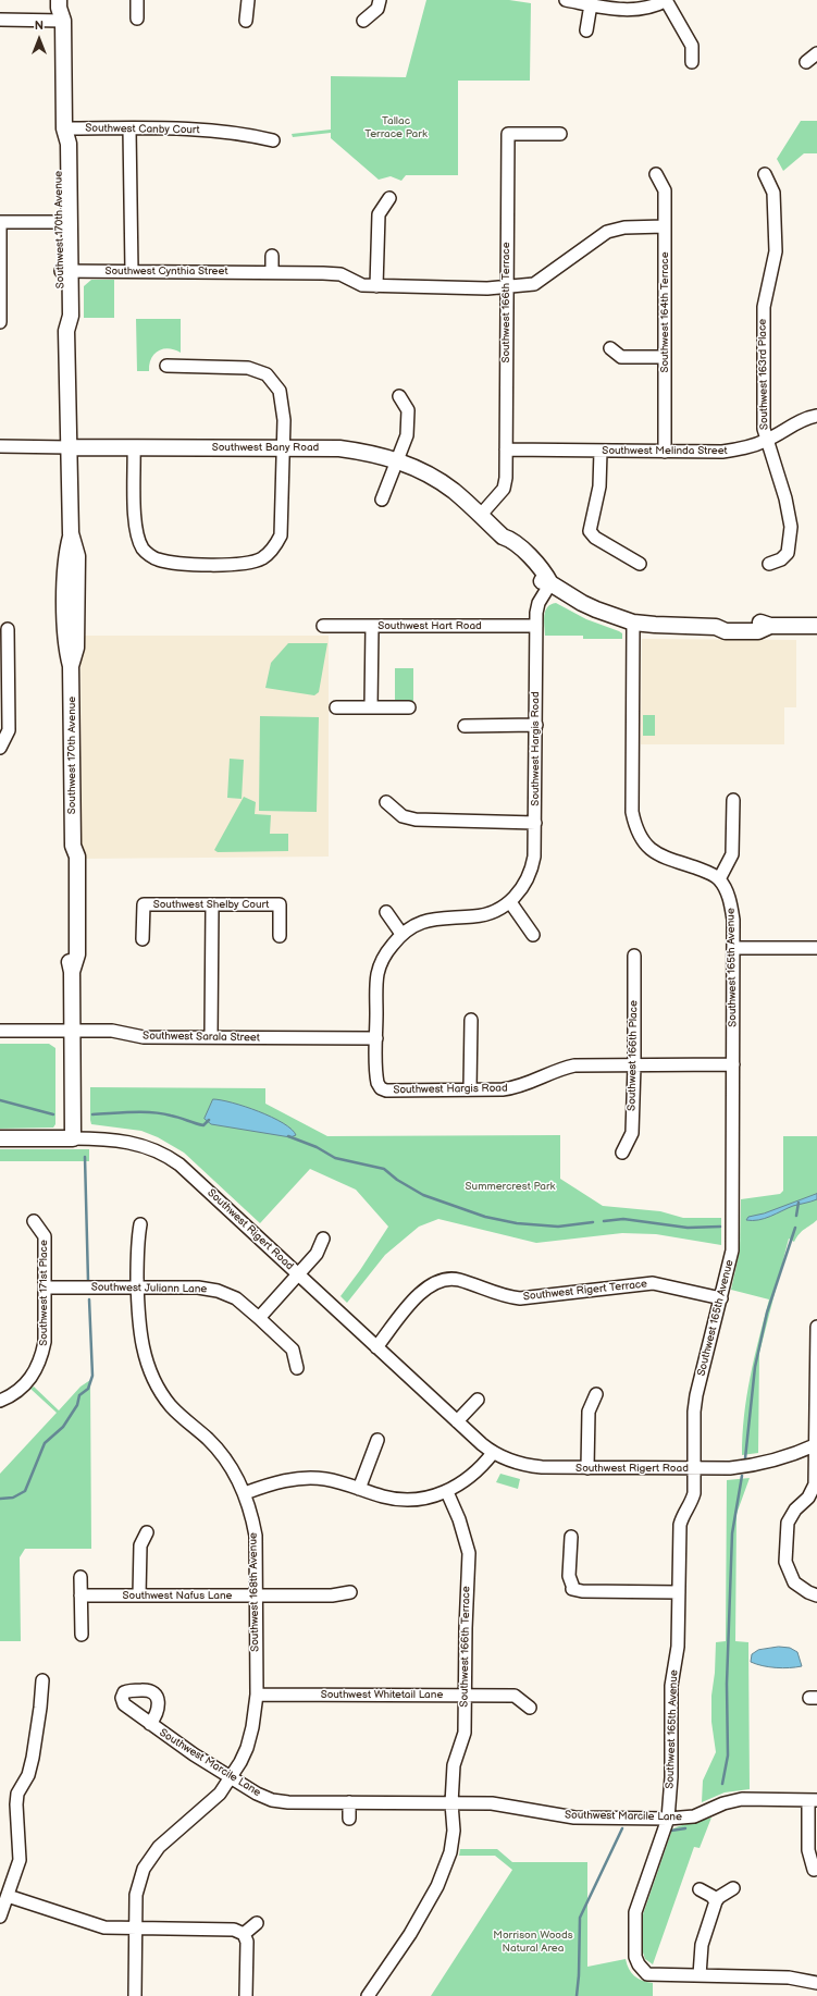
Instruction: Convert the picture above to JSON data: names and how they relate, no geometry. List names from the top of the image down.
{
  "streets": {
    "main road": ["Southwest 170th Avenue", "Southwest Bany Road", "Southwest Rigert Road"],
    "street": [
      "Southwest Canby Court",
      "Southwest Cynthia Street",
      "Southwest 166th Terrace",
      "Southwest 164th Terrace",
      "Southwest 163rd Place",
      "Southwest Melinda Street",
      "Southwest Hart Road",
      "Southwest Hargis Road",
      "Southwest Shelby Court",
      "Southwest 165th Avenue",
      "Southwest Sarala Street",
      "Southwest 166th Place",
      "Southwest Juliann Lane",
      "Southwest Rigert Terrace",
      "Southwest 171st Place",
      "Southwest 168th Avenue",
      "Southwest Nafus Lane",
      "Southwest Whitetail Lane",
      "Southwest Marcile Lane"
    ]
  },
  "crossings": [
    ["Southwest Canby Court", "Southwest 170th Avenue"],
    ["Southwest 170th Avenue", "Southwest Cynthia Street"],
    ["Southwest 170th Avenue", "Southwest Bany Road"],
    ["Southwest 170th Avenue", "Southwest Sarala Street"],
    ["Southwest 170th Avenue", "Southwest Rigert Road"],
    ["Southwest Cynthia Street", "Southwest 166th Terrace"],
    ["Southwest Cynthia Street", "Southwest 164th Terrace"],
    ["Southwest 166th Terrace", "Southwest Bany Road"],
    ["Southwest 166th Terrace", "Southwest Melinda Street"],
    ["Southwest 166th Terrace", "Southwest Whitetail Lane"],
    ["Southwest 166th Terrace", "Southwest Marcile Lane"],
    ["Southwest 164th Terrace", "Southwest Melinda Street"],
    ["Southwest 163rd Place", "Southwest Melinda Street"],
    ["Southwest Bany Road", "Southwest Hargis Road"],
    ["Southwest Hart Road", "Southwest Hargis Road"],
    ["Southwest Hargis Road", "Southwest 165th Avenue"],
    ["Southwest Hargis Road", "Southwest Sarala Street"],
    ["Southwest Hargis Road", "Southwest 166th Place"],
    ["Southwest 165th Avenue", "Southwest Rigert Road"],
    ["Southwest 165th Avenue", "Southwest Rigert Terrace"],
    ["Southwest 165th Avenue", "Southwest Marcile Lane"],
    ["Southwest Rigert Road", "Southwest Rigert Terrace"],
    ["Southwest Juliann Lane", "Southwest 171st Place"],
    ["Southwest Juliann Lane", "Southwest 168th Avenue"],
    ["Southwest 168th Avenue", "Southwest Nafus Lane"],
    ["Southwest 168th Avenue", "Southwest Whitetail Lane"],
    ["Southwest 168th Avenue", "Southwest Marcile Lane"]
  ],
  "parks": ["Tallac Terrace Park", "Summercrest Park", "Morrison Woods Natural Area"],
  "north": "top"
}
